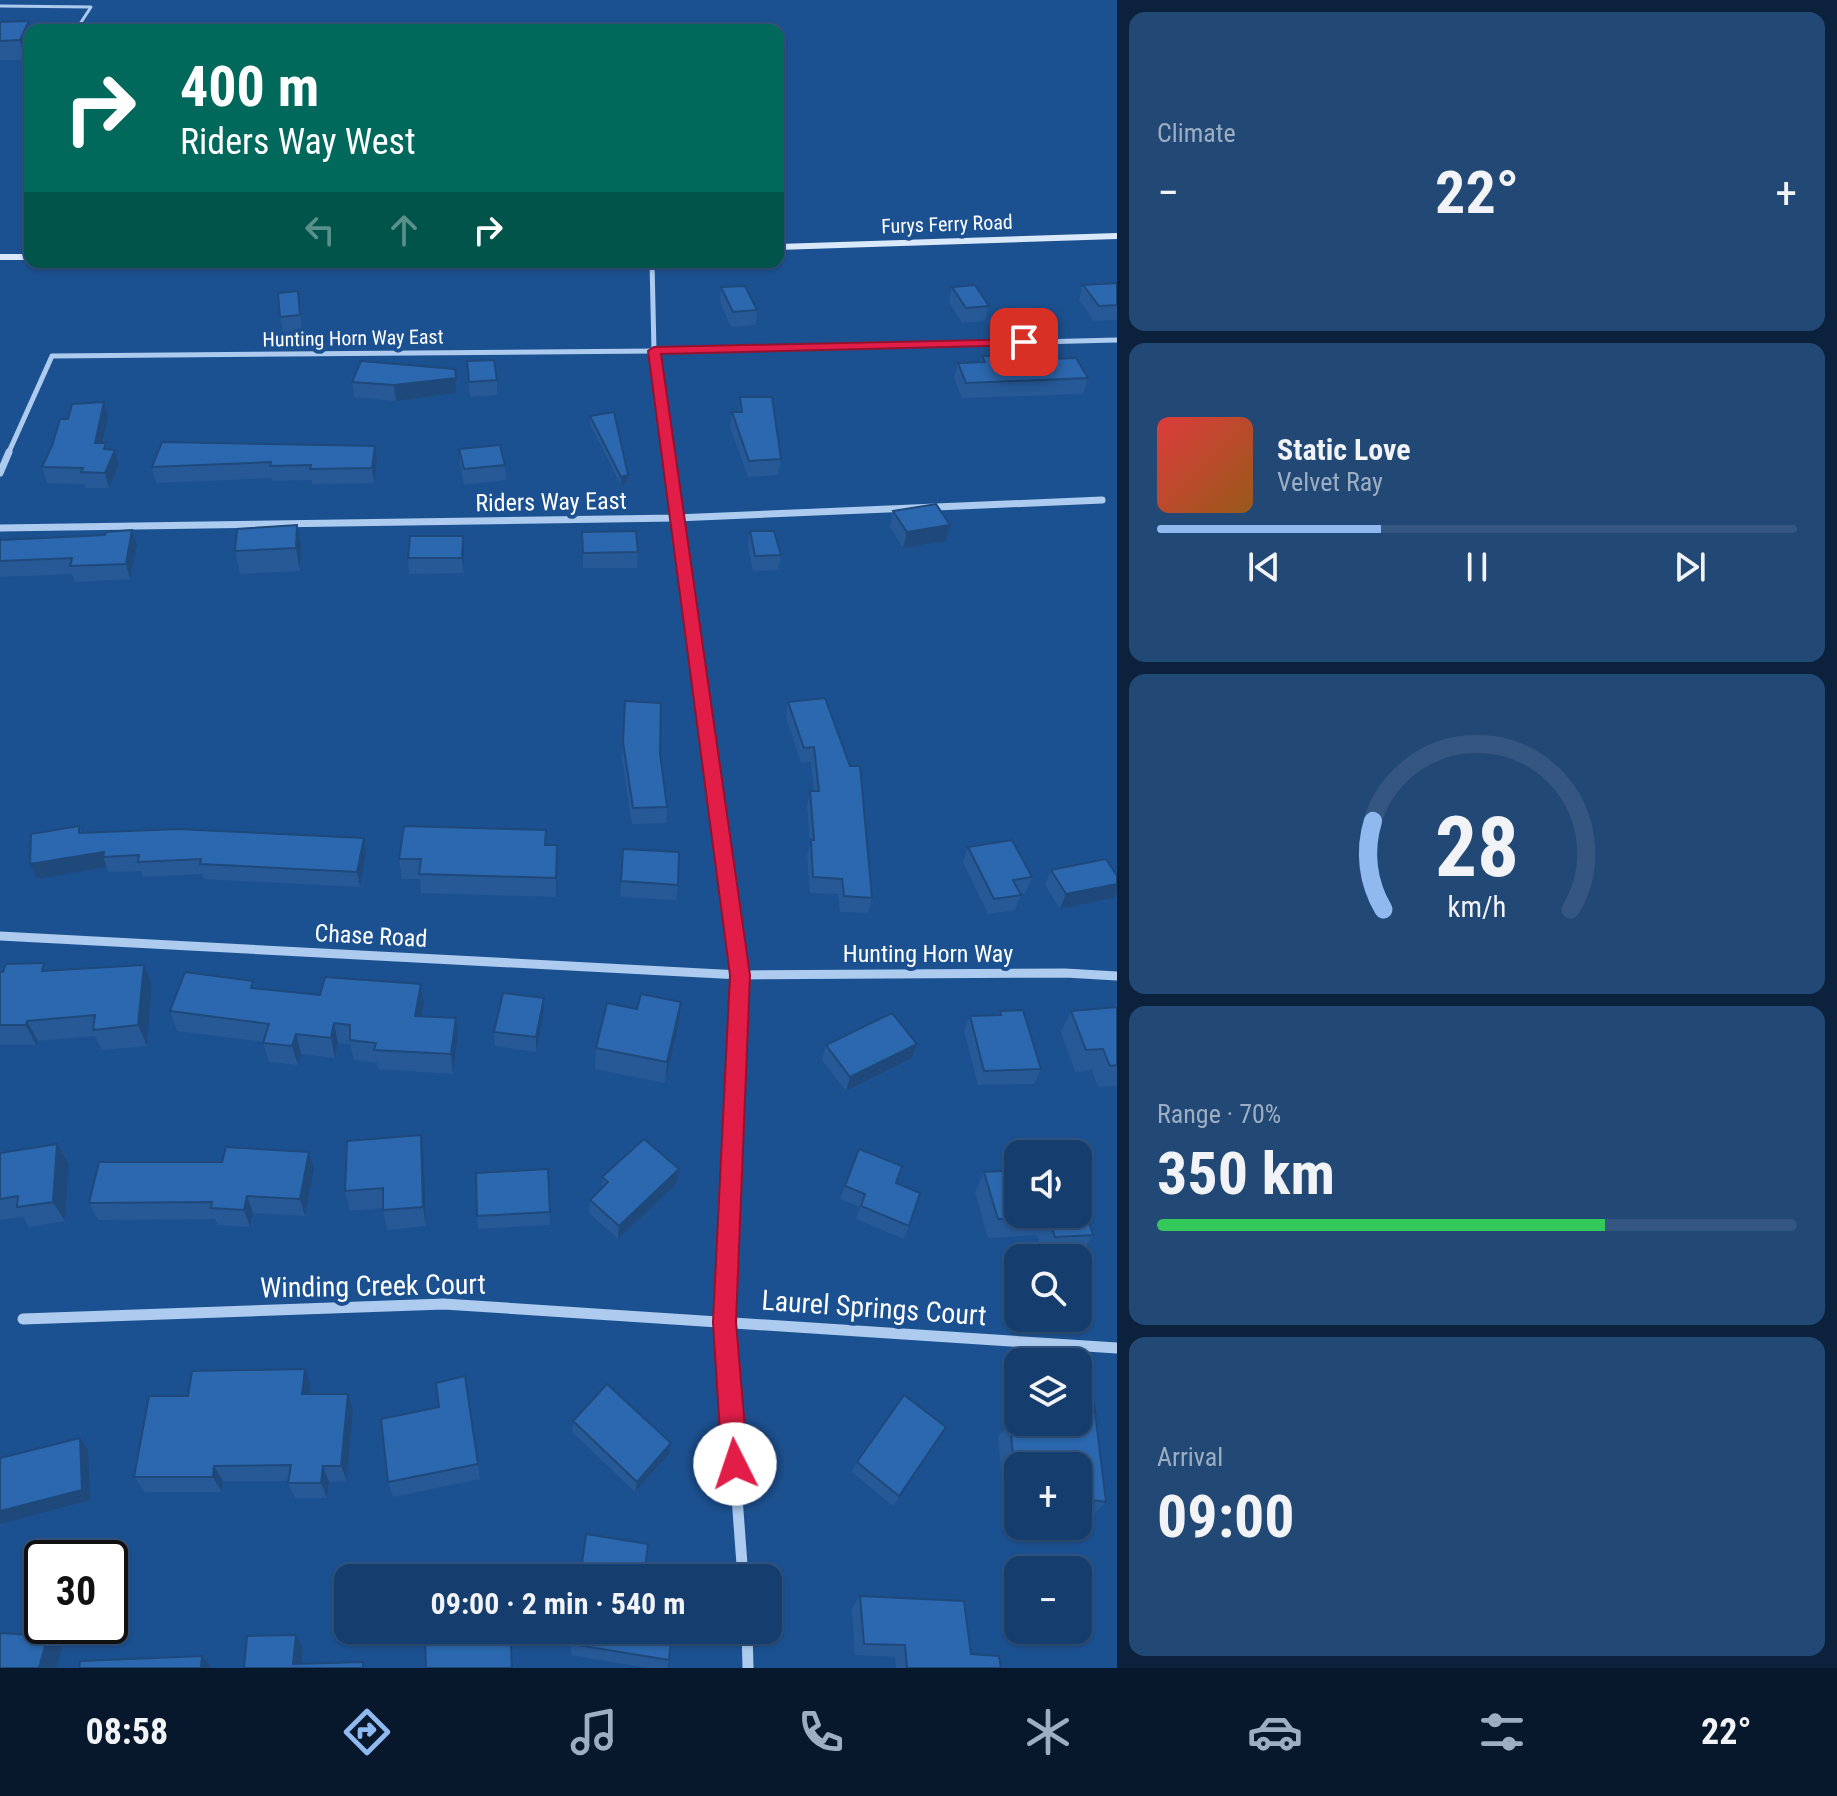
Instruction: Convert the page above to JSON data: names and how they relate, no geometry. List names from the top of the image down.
{
  "streets": {
    "main road": ["Furys Ferry Road"],
    "street": [
      "Hunting Horn Way East",
      "Riders Way East",
      "Chase Road",
      "Hunting Horn Way",
      "Winding Creek Court",
      "Laurel Springs Court"
    ]
  },
  "crossings": [
    ["Chase Road", "Hunting Horn Way"],
    ["Winding Creek Court", "Laurel Springs Court"]
  ],
  "page": {
    "tile": [
      "Climate",
      ["Range · 70%", "350 km"],
      ["Arrival", "09:00"]
    ],
    "turn": ["400 m", "Riders Way West"],
    "heat": ["−", "22°", "+"],
    "song": ["Static Love", "Velvet Ray"],
    "map_buttons": ["+", "−"],
    "limit": "30",
    "trip": "09:00 · 2 min · 540 m",
    "tabs": ["08:58", "22°"],
    "gauge": ["28", "km/h"]
  }
}
